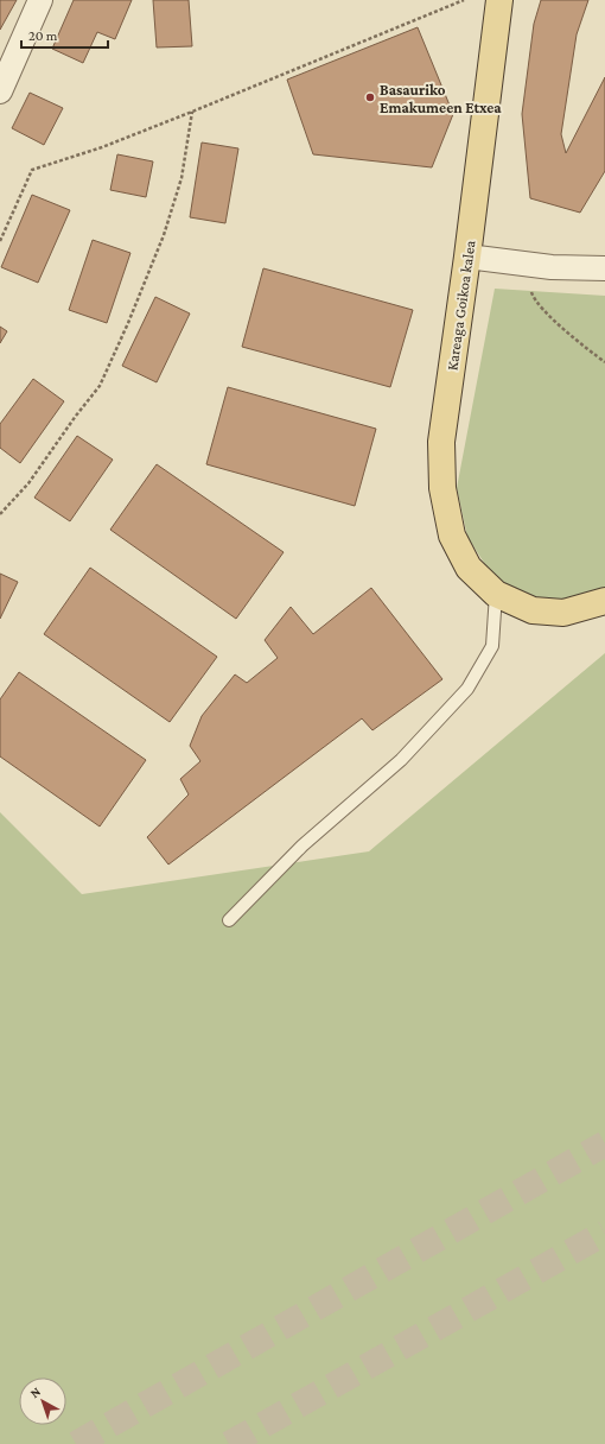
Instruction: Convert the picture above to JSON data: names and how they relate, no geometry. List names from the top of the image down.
{
  "streets": {
    "main road": ["Kareaga Goikoa kalea"]
  },
  "places": ["Basauriko Emakumeen Etxea"],
  "scale_bar": "20 m",
  "north": "top left"
}
